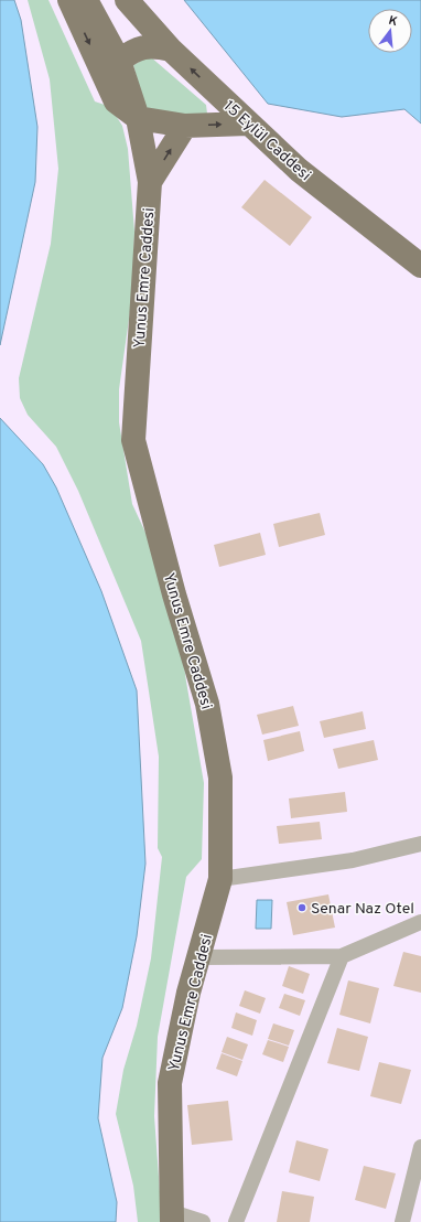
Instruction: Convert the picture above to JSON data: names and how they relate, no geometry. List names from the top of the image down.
{
  "streets": {
    "main road": ["15 Eylül Caddesi", "Yunus Emre Caddesi"]
  },
  "places": ["Senar Naz Otel"],
  "north": "top"
}
